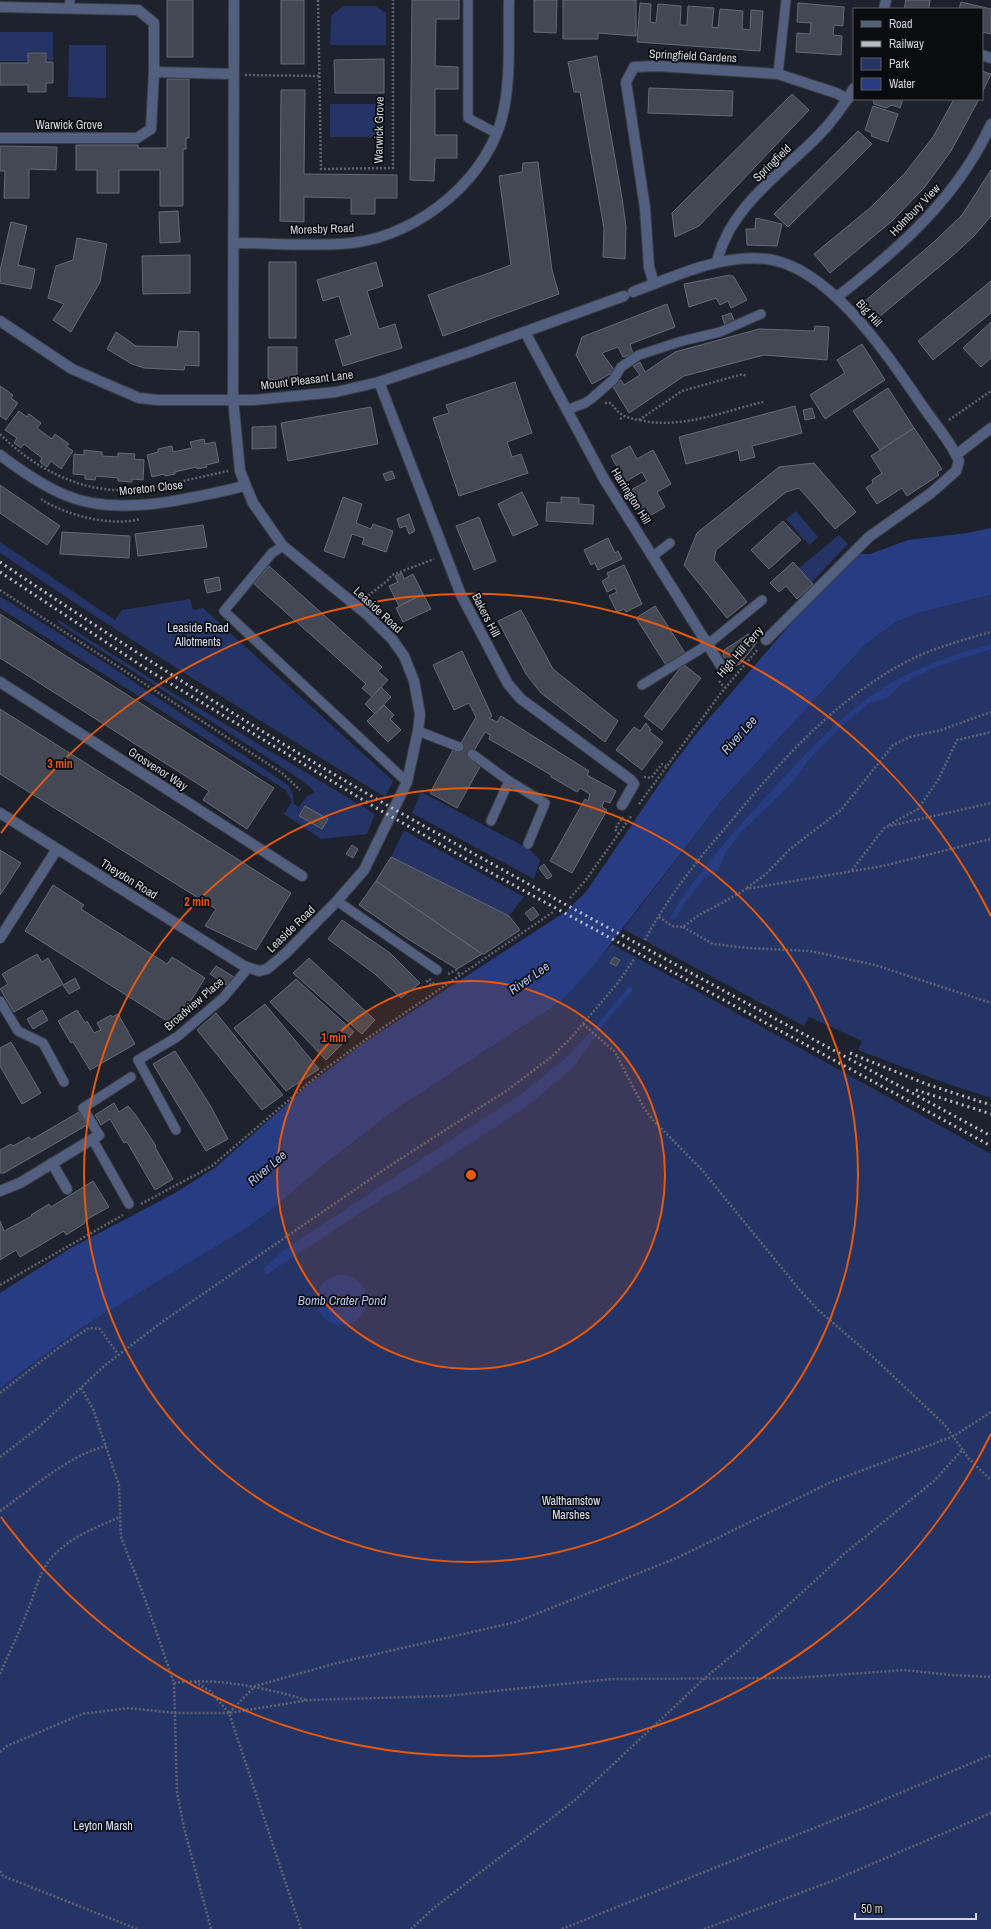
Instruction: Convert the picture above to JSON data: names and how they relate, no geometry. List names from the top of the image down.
{
  "streets": {
    "street": [
      "Springfield Gardens",
      "Warwick Grove",
      "Springfield",
      "Holmbury View",
      "Moresby Road",
      "Big Hill",
      "Mount Pleasant Lane",
      "Moreton Close",
      "Harrington Hill",
      "Leaside Road",
      "Bakers Hill",
      "High Hill Ferry",
      "Grosvenor Way",
      "Theydon Road"
    ],
    "lane": ["Broadview Place"]
  },
  "crossings": [
    ["Springfield Gardens", "Springfield"],
    ["Springfield Gardens", "Mount Pleasant Lane"],
    ["Springfield", "Big Hill"],
    ["Springfield", "Mount Pleasant Lane"],
    ["Holmbury View", "Big Hill"],
    ["Big Hill", "Mount Pleasant Lane"],
    ["Big Hill", "High Hill Ferry"],
    ["Mount Pleasant Lane", "Harrington Hill"],
    ["Mount Pleasant Lane", "Leaside Road"],
    ["Mount Pleasant Lane", "Bakers Hill"],
    ["Moreton Close", "Leaside Road"],
    ["Leaside Road", "Theydon Road"],
    ["Leaside Road", "Broadview Place"],
    ["Theydon Road", "Broadview Place"]
  ],
  "water": ["River Lee", "Bomb Crater Pond"],
  "parks": ["Leaside Road Allotments", "Walthamstow Marshes", "Leyton Marsh"],
  "legend": [
    "Road",
    "Railway",
    "Park",
    "Water"
  ],
  "scale_bar": "50 m",
  "rings": ["3 min", "2 min", "1 min"]
}
